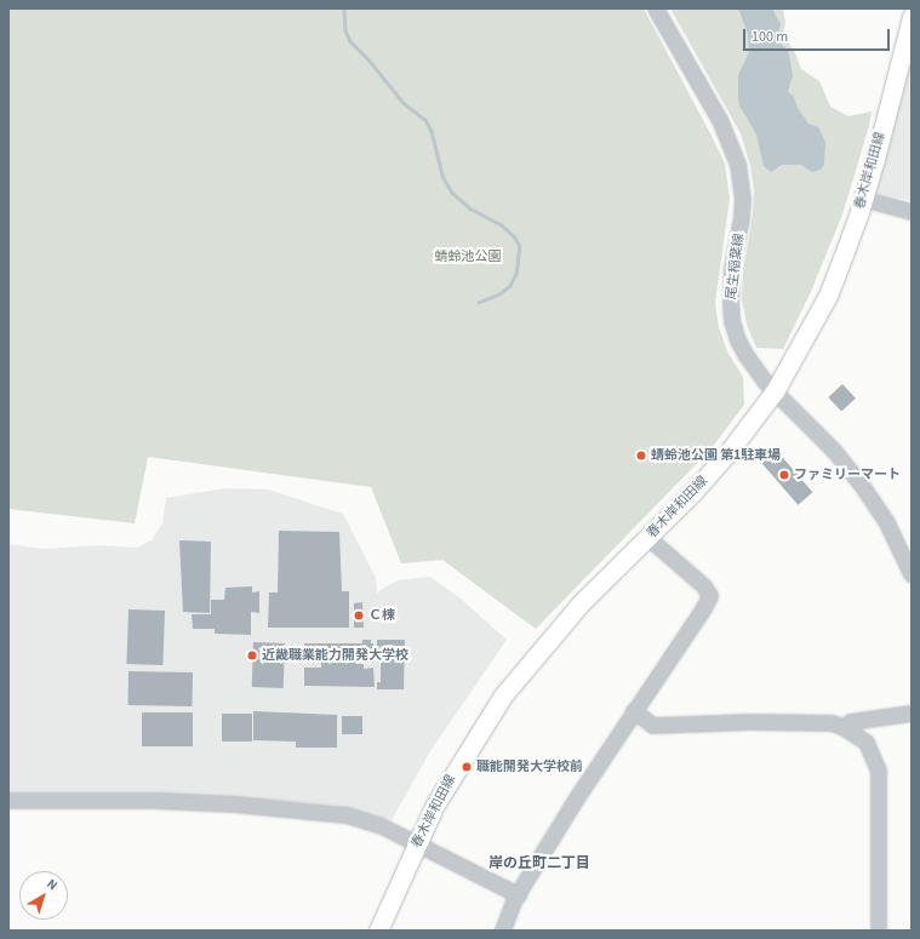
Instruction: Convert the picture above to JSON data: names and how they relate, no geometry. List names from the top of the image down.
{
  "streets": {
    "main road": ["春木岸和田線"],
    "street": ["尾生稲葉線"]
  },
  "crossings": [
    ["春木岸和田線", "尾生稲葉線"]
  ],
  "districts": ["岸の丘町二丁目"],
  "parks": ["蜻蛉池公園"],
  "places": [
    "蜻蛉池公園 第1駐車場",
    "ファミリーマート",
    "Ｃ棟",
    "近畿職業能力開発大学校",
    "職能開発大学校前"
  ],
  "scale_bar": "100 m",
  "north": "top right"
}
